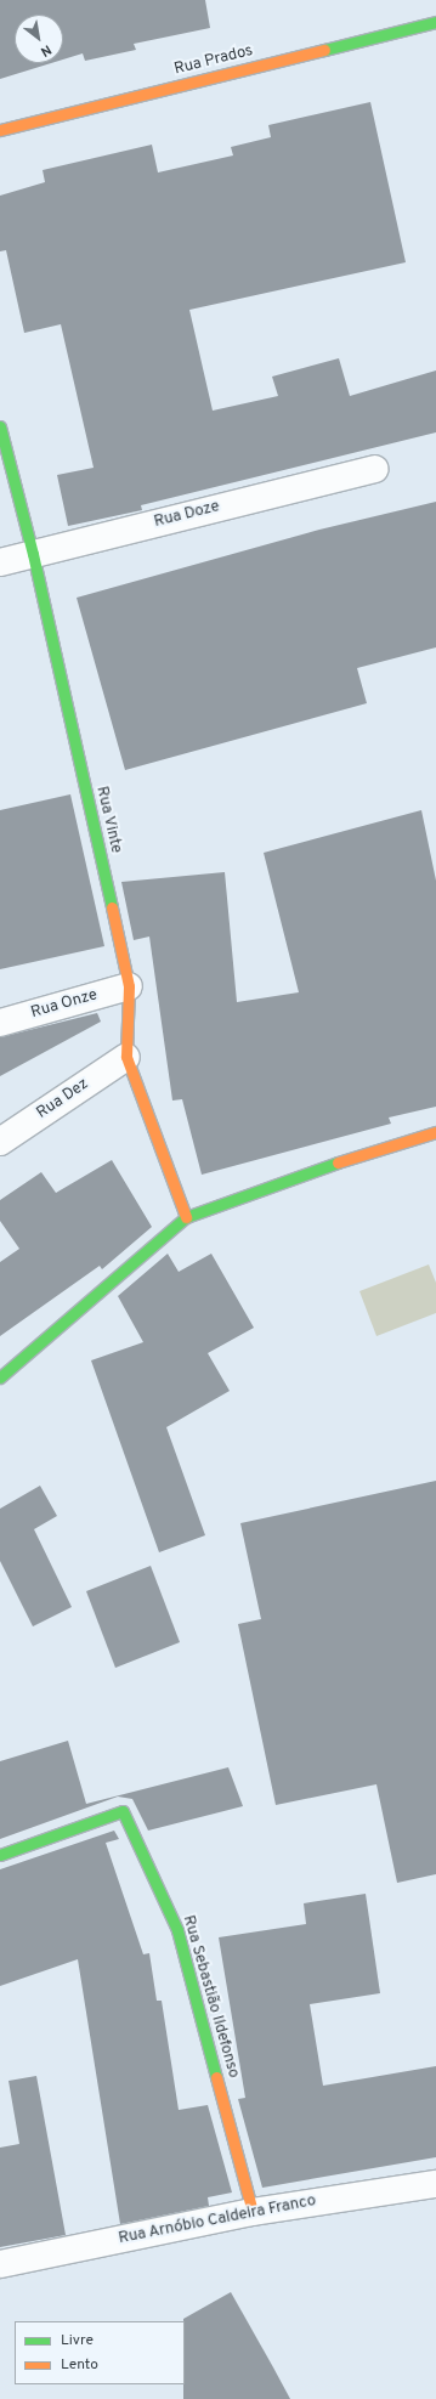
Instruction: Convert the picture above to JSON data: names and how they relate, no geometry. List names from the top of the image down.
{
  "streets": {
    "street": [
      "Rua Prados",
      "Rua Doze",
      "Rua Vinte",
      "Rua Onze",
      "Rua Dez",
      "Rua Sebastião Ildefonso",
      "Rua Arnóbio Caldeira Franco"
    ]
  },
  "crossings": [
    ["Rua Doze", "Rua Vinte"],
    ["Rua Vinte", "Rua Onze"],
    ["Rua Vinte", "Rua Dez"],
    ["Rua Sebastião Ildefonso", "Rua Arnóbio Caldeira Franco"]
  ],
  "legend": ["Livre", "Lento"],
  "north": "bottom right"
}
